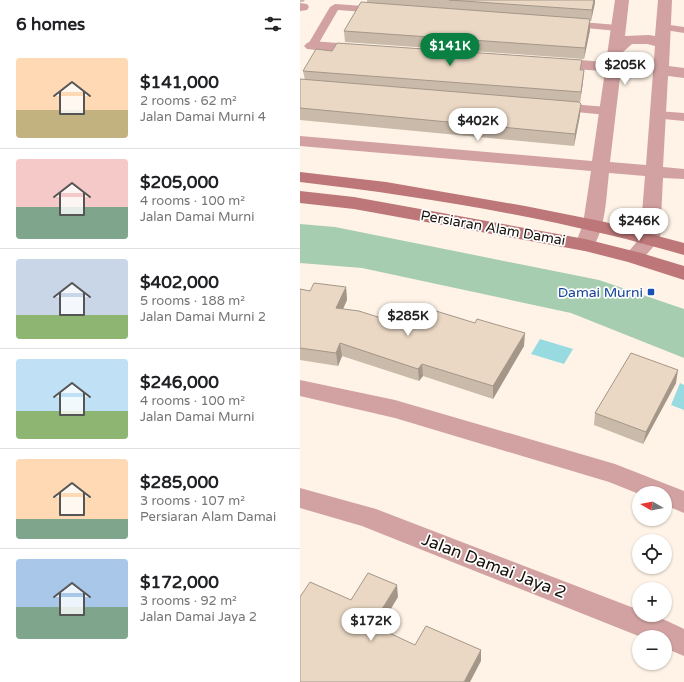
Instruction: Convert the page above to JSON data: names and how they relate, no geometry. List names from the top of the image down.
{
  "streets": {
    "street": ["Persiaran Alam Damai", "Jalan Damai Jaya 2"]
  },
  "places": {
    "transit": ["Damai Murni"]
  },
  "north": "left",
  "page": {
    "heading": "6 homes",
    "price": [
      "$141K",
      "$205K",
      "$402K",
      "$246K",
      "$285K",
      "$172K"
    ],
    "list": [
      {
        "name": "$141,000",
        "note": "2 rooms · 62 m² · Jalan Damai Murni 4"
      },
      {
        "name": "$205,000",
        "note": "4 rooms · 100 m² · Jalan Damai Murni"
      },
      {
        "name": "$402,000",
        "note": "5 rooms · 188 m² · Jalan Damai Murni 2"
      },
      {
        "name": "$246,000",
        "note": "4 rooms · 100 m² · Jalan Damai Murni"
      },
      {
        "name": "$285,000",
        "note": "3 rooms · 107 m² · Persiaran Alam Damai"
      },
      {
        "name": "$172,000",
        "note": "3 rooms · 92 m² · Jalan Damai Jaya 2"
      }
    ],
    "map_buttons": ["+", "−"]
  }
}
